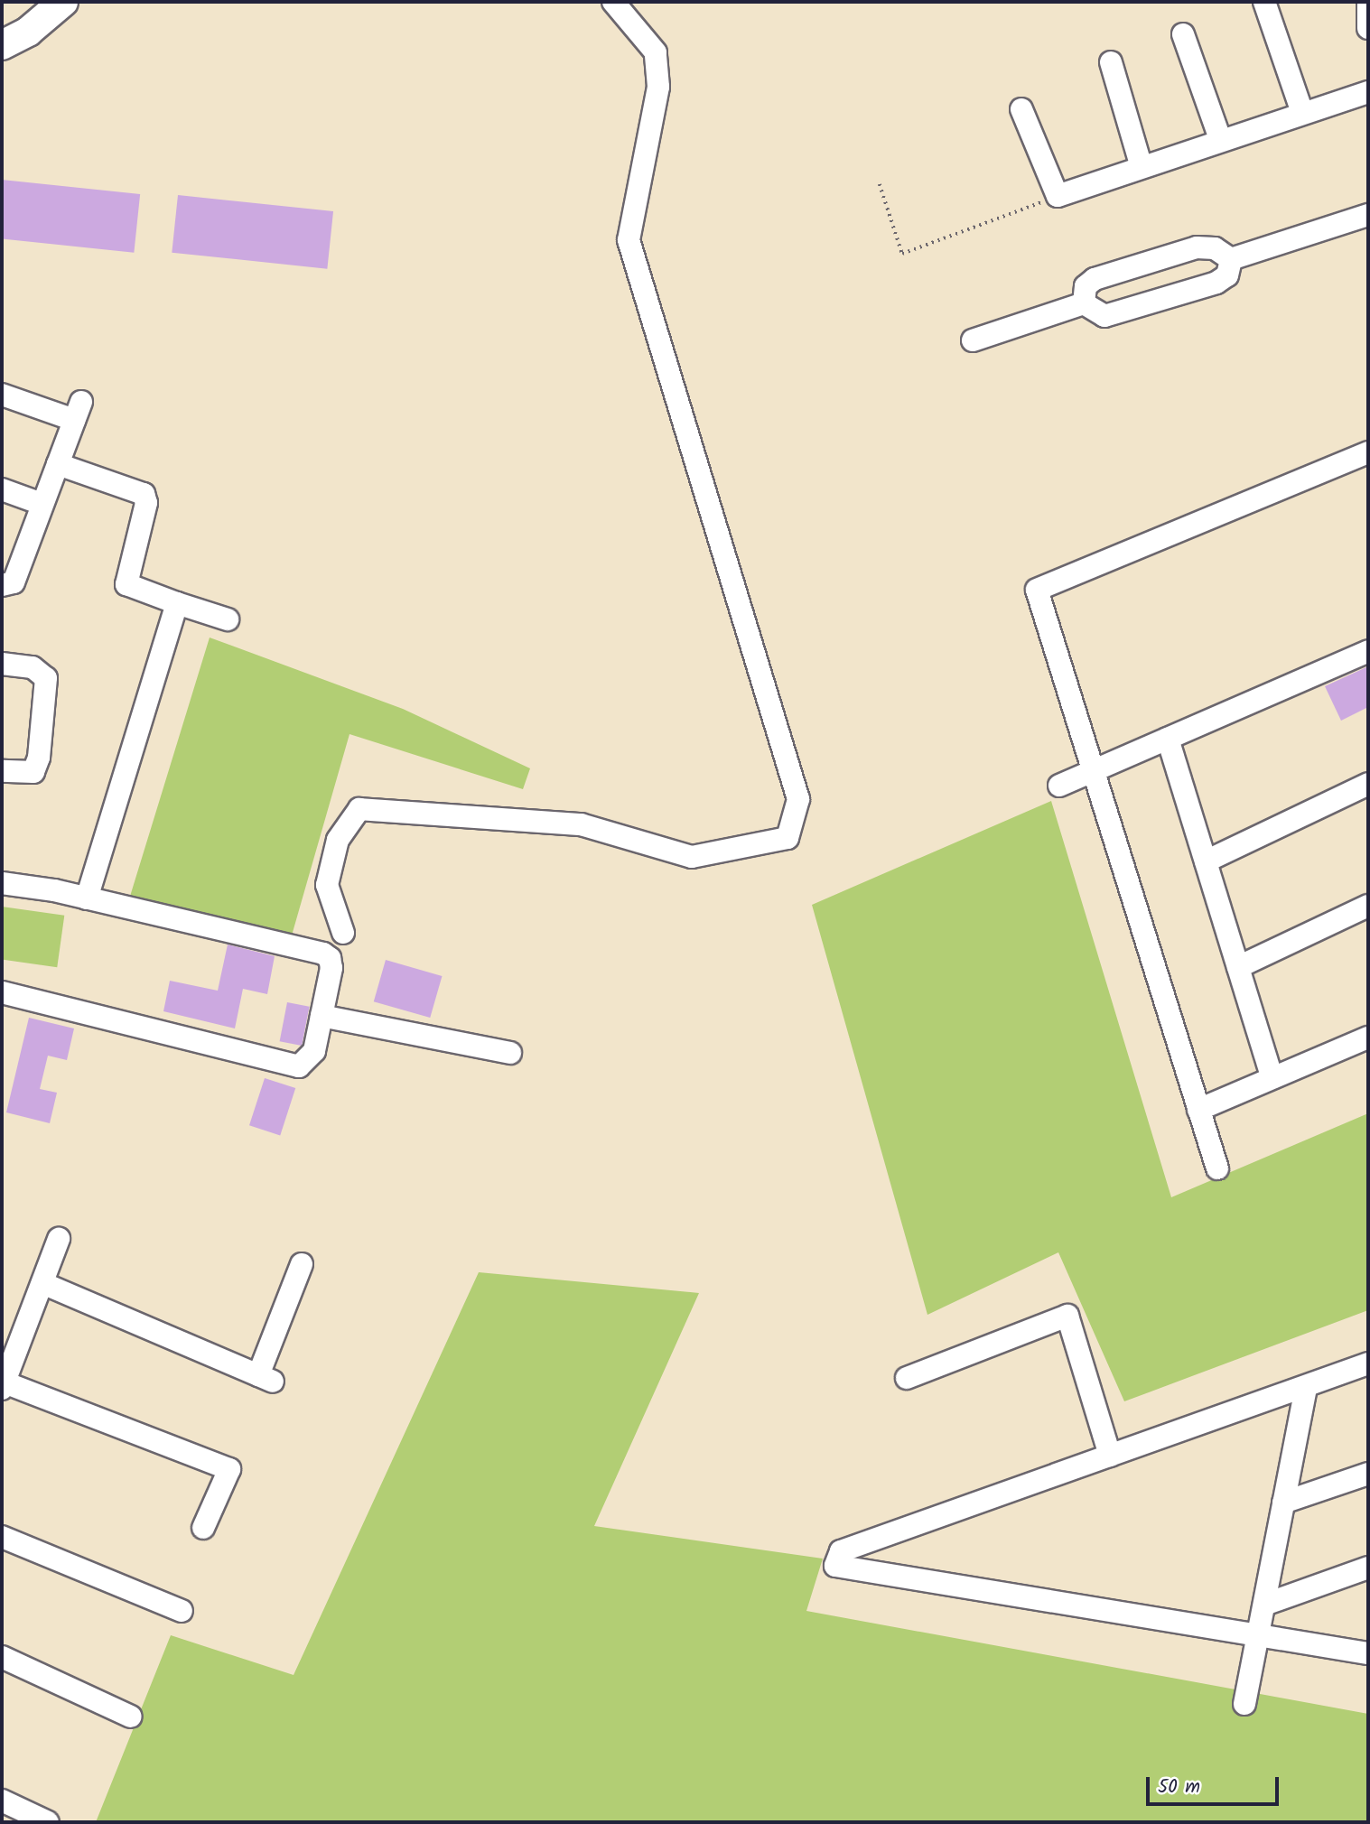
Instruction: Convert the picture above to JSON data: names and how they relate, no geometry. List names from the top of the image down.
{
  "scale_bar": "50 m"
}
